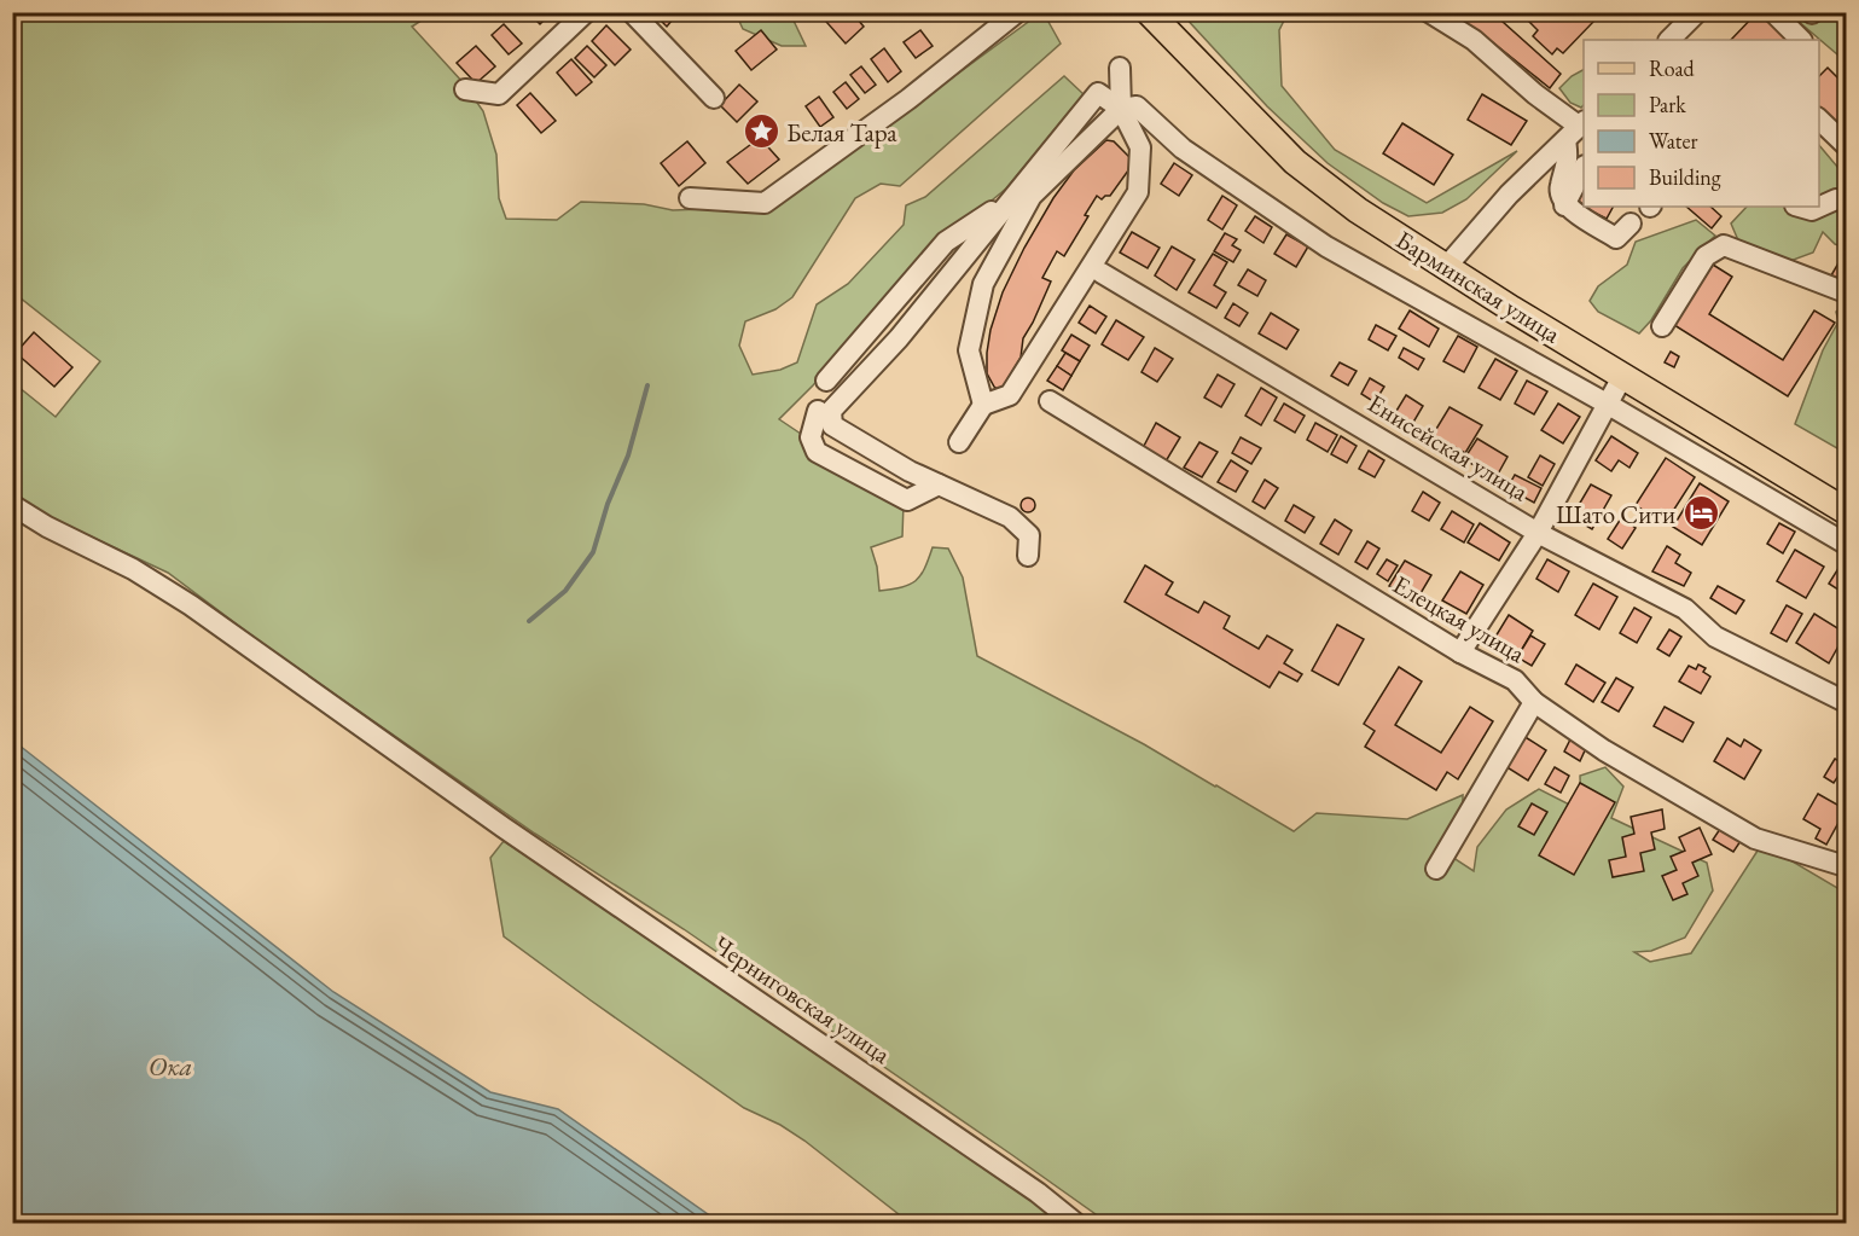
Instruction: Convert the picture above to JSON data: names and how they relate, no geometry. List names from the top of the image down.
{
  "streets": {
    "main road": ["Барминская улица"],
    "street": ["Енисейская улица", "Елецкая улица", "Черниговская улица"]
  },
  "water": ["Ока"],
  "places": {
    "place": ["Белая Тара"],
    "hotel": ["Шато Сити"]
  },
  "legend": [
    "Road",
    "Park",
    "Water",
    "Building"
  ]
}
